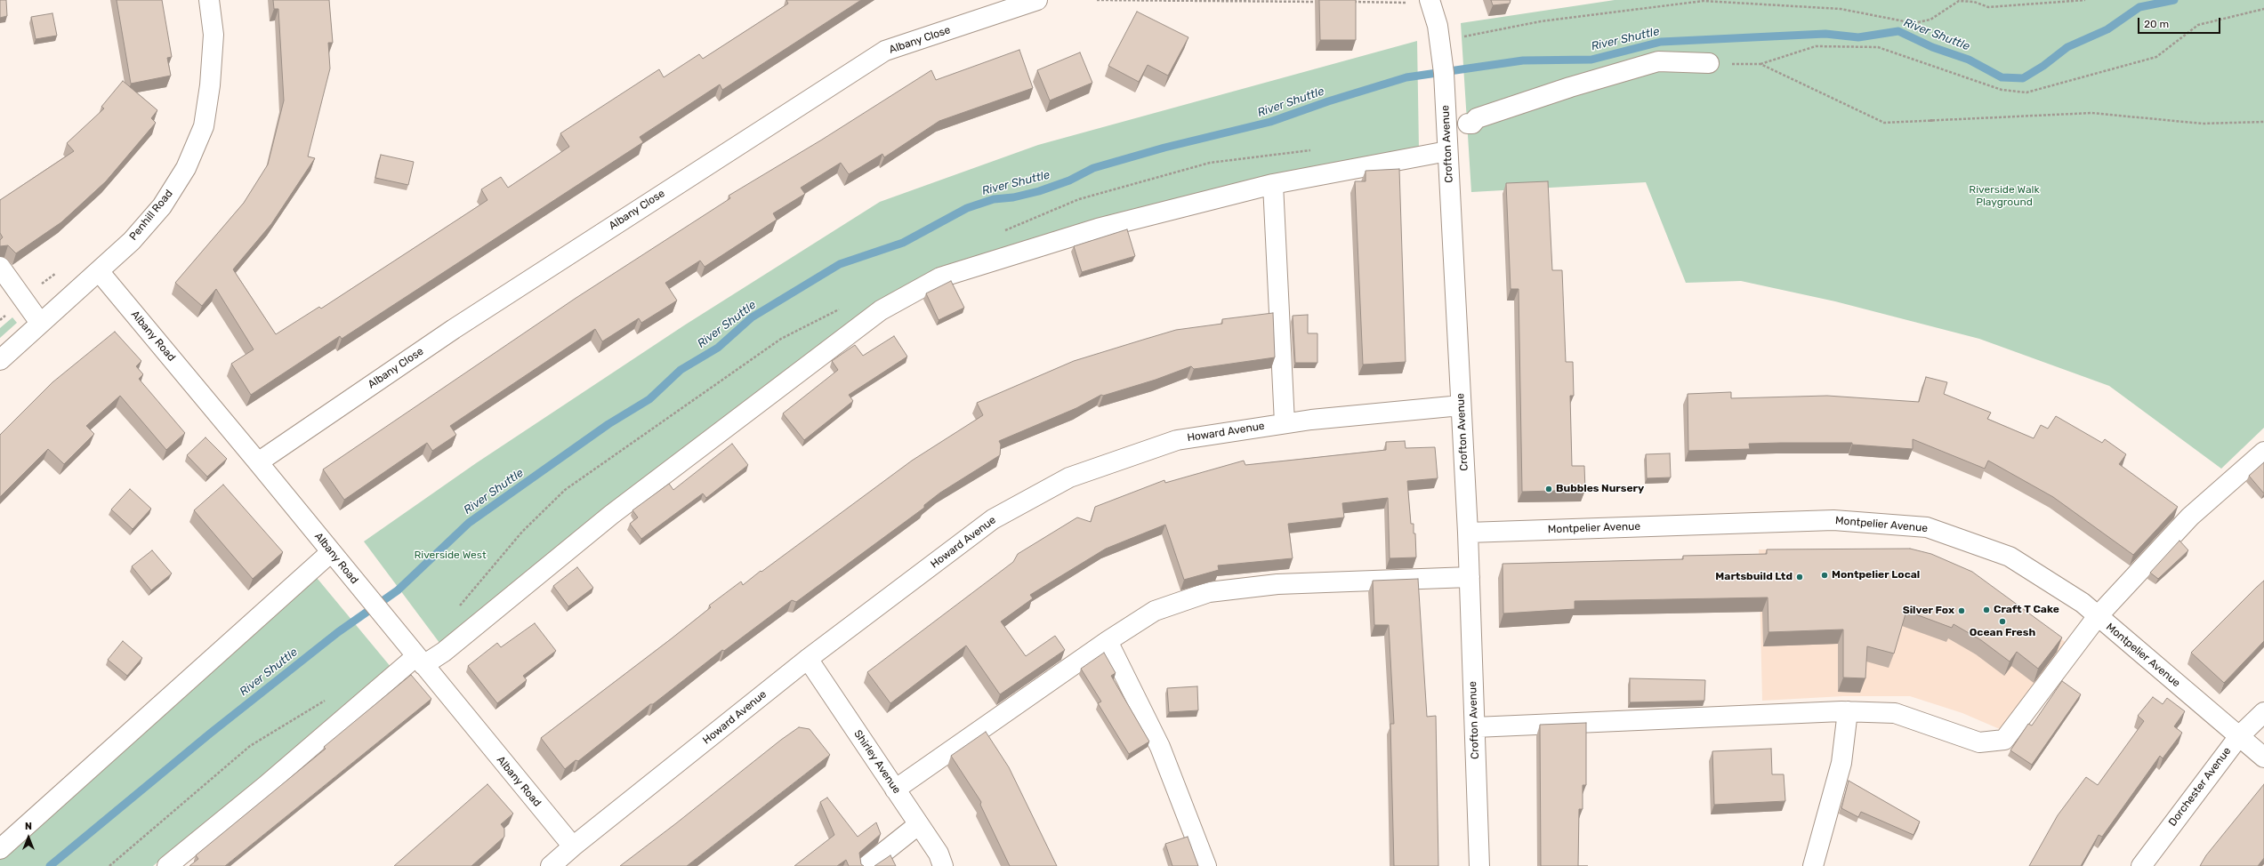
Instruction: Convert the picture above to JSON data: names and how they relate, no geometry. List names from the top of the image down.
{
  "streets": {
    "street": [
      "Albany Close",
      "Crofton Avenue",
      "Penhill Road",
      "Albany Road",
      "Howard Avenue",
      "Montpelier Avenue",
      "Shirley Avenue",
      "Dorchester Avenue"
    ]
  },
  "crossings": [
    ["Albany Close", "Albany Road"],
    ["Crofton Avenue", "Howard Avenue"],
    ["Crofton Avenue", "Montpelier Avenue"],
    ["Penhill Road", "Albany Road"],
    ["Albany Road", "Howard Avenue"],
    ["Howard Avenue", "Shirley Avenue"],
    ["Montpelier Avenue", "Dorchester Avenue"]
  ],
  "water": ["River Shuttle"],
  "parks": ["Riverside Walk Playground", "Riverside West"],
  "places": [
    "Bubbles Nursery",
    "Montpelier Local",
    "Martsbuild Ltd",
    "Craft T Cake",
    "Silver Fox",
    "Ocean Fresh"
  ],
  "scale_bar": "20 m",
  "north": "top"
}
